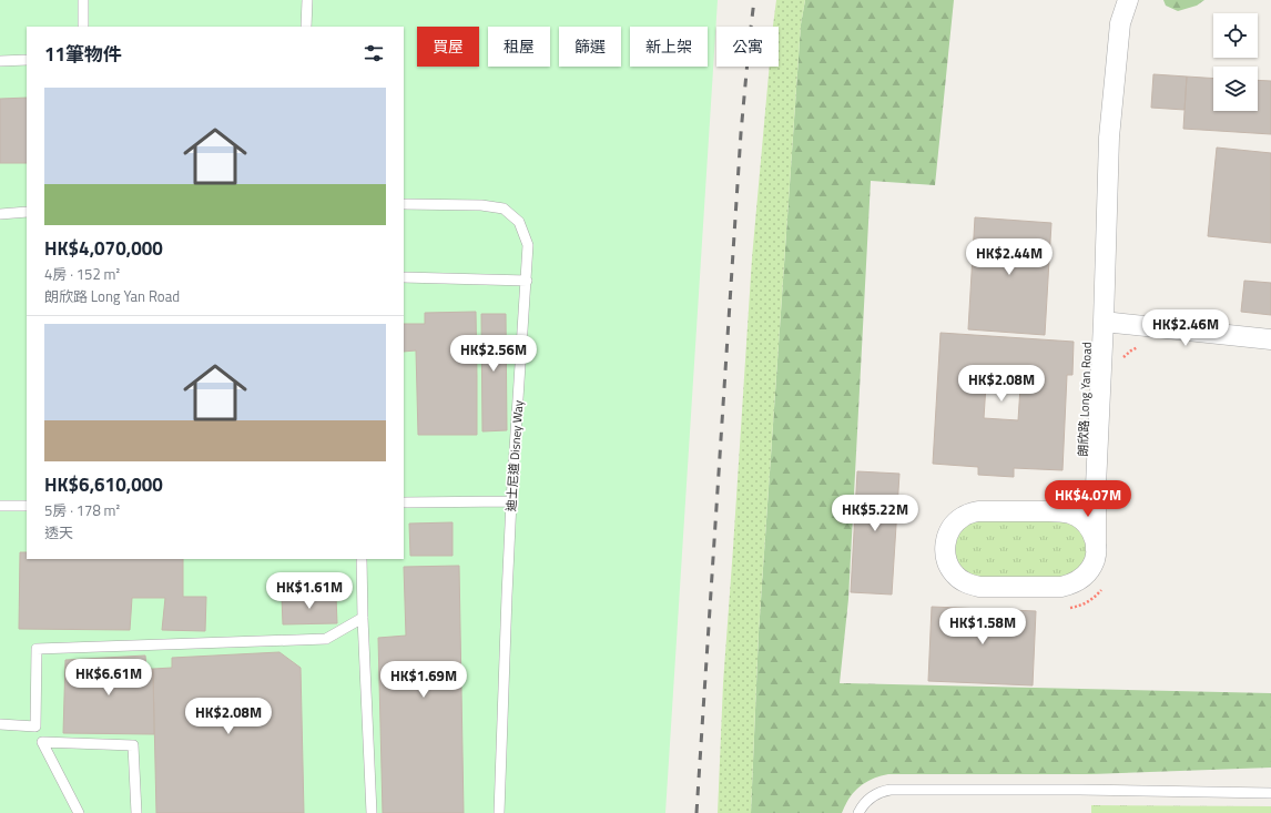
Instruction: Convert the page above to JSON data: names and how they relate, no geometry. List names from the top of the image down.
{
  "streets": {
    "street": ["朗欣路 Long Yan Road"],
    "lane": ["迪士尼道 Disney Way"]
  },
  "page": {
    "chip": [
      "買屋",
      "租屋",
      "篩選",
      "新上架",
      "公寓"
    ],
    "heading": "11筆物件",
    "list": [
      {
        "name": "HK$4,070,000",
        "note": "4房 · 152 m² · 朗欣路 Long Yan Road"
      },
      {
        "name": "HK$6,610,000",
        "note": "5房 · 178 m² · 透天"
      }
    ],
    "price": [
      "HK$2.44M",
      "HK$2.46M",
      "HK$2.56M",
      "HK$2.08M",
      "HK$4.07M",
      "HK$5.22M",
      "HK$1.61M",
      "HK$1.58M",
      "HK$6.61M",
      "HK$1.69M",
      "HK$2.08M"
    ]
  }
}
